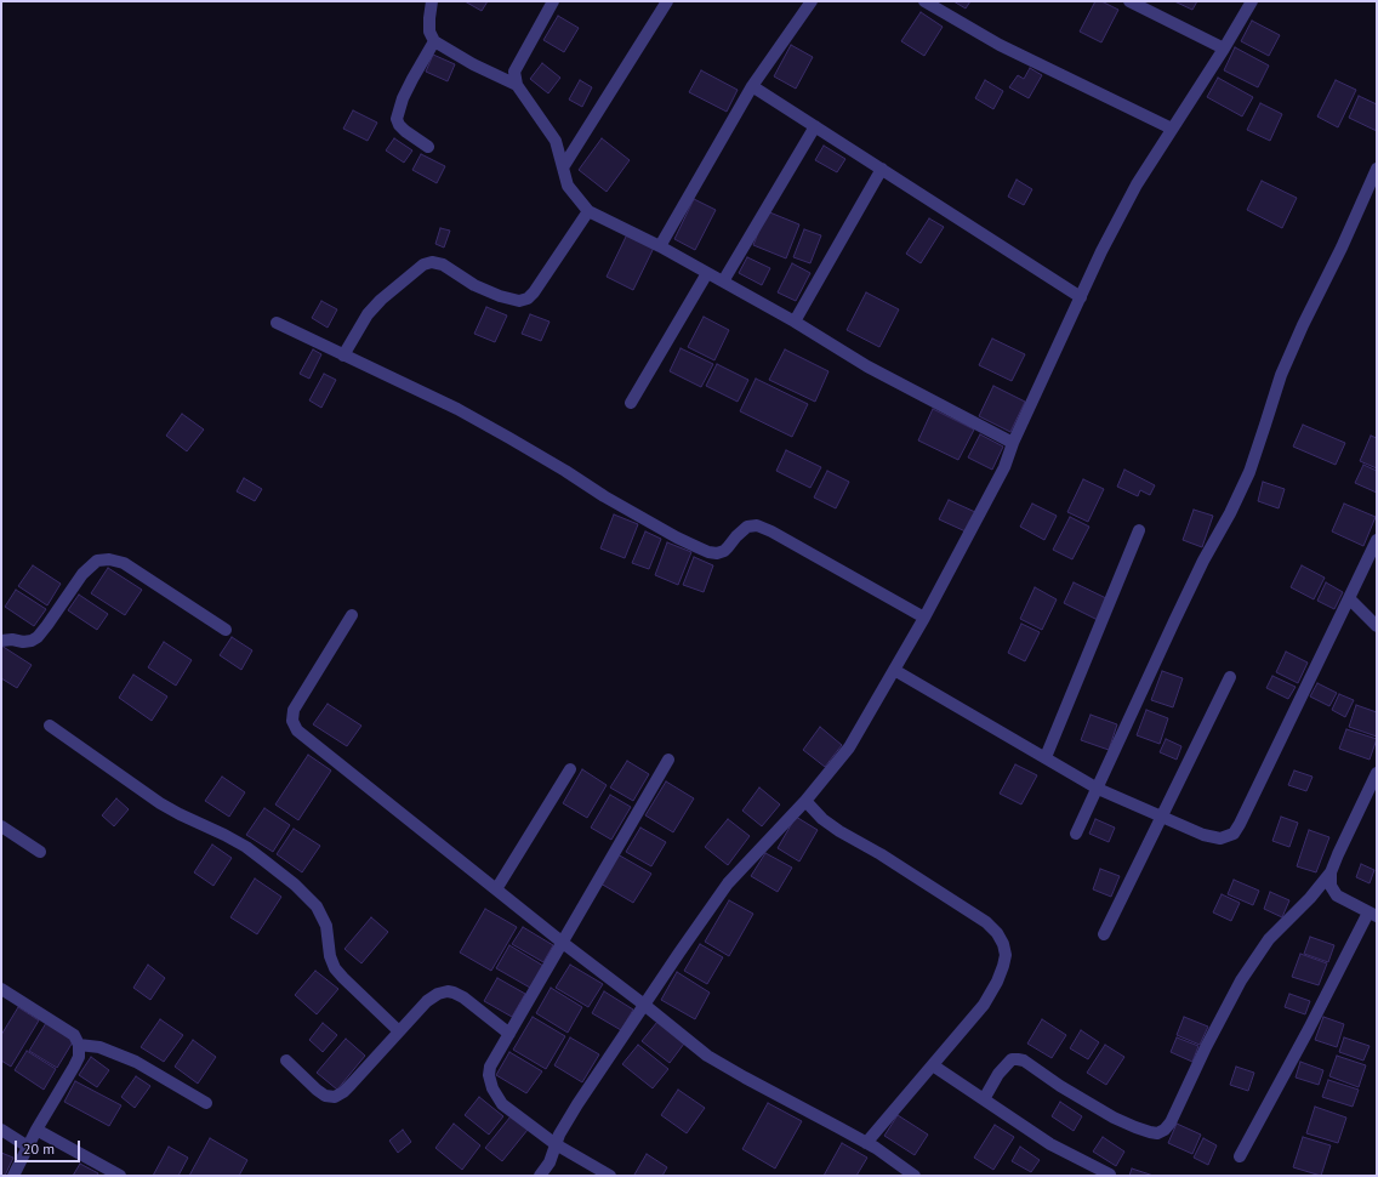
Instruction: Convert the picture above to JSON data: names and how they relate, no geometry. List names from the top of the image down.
{
  "scale_bar": "20 m"
}
